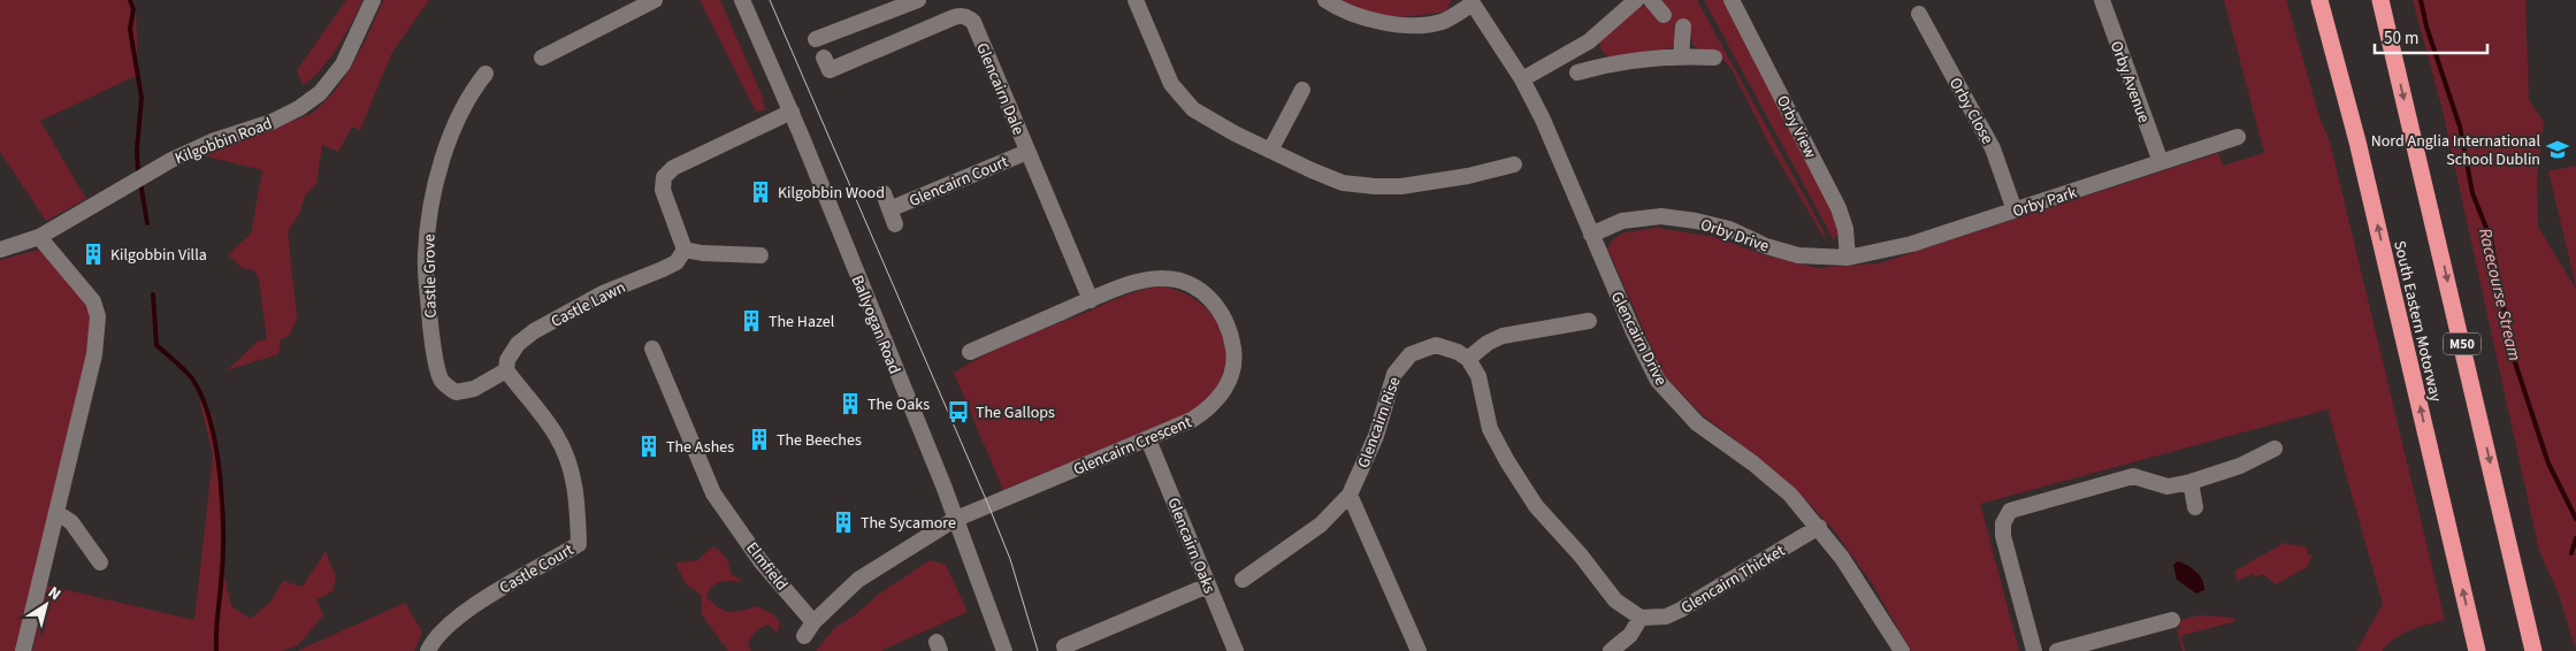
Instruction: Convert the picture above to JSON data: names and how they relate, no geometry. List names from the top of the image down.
{
  "streets": {
    "highway": ["South Eastern Motorway", "M50"],
    "street": [
      "Orby Avenue",
      "Glencairn Dale",
      "Orby Close",
      "Orby View",
      "Kilgobbin Road",
      "Glencairn Court",
      "Orby Park",
      "Orby Drive",
      "Castle Grove",
      "Castle Lawn",
      "Ballyogan Road",
      "Glencairn Drive",
      "Glencairn Rise",
      "Glencairn Crescent",
      "Glencairn Oaks",
      "Elmfield",
      "Castle Court",
      "Glencairn Thicket"
    ]
  },
  "crossings": [
    ["Orby Avenue", "Orby Park"],
    ["Glencairn Dale", "Glencairn Court"],
    ["Glencairn Dale", "Glencairn Crescent"],
    ["Orby Close", "Orby Park"],
    ["Orby View", "Orby Park"],
    ["Orby View", "Orby Drive"],
    ["Orby Park", "Orby Drive"],
    ["Orby Drive", "Glencairn Drive"],
    ["Castle Grove", "Castle Lawn"],
    ["Castle Grove", "Castle Court"],
    ["Castle Lawn", "Castle Court"],
    ["Ballyogan Road", "Glencairn Crescent"],
    ["Glencairn Drive", "Glencairn Thicket"],
    ["Glencairn Crescent", "Glencairn Oaks"]
  ],
  "water": ["Racecourse Stream"],
  "places": {
    "school or university": ["Nord Anglia International School Dublin"],
    "building": [
      "Kilgobbin Wood",
      "Kilgobbin Villa",
      "The Hazel",
      "The Oaks",
      "The Beeches",
      "The Ashes",
      "The Sycamore"
    ],
    "bus stop": ["The Gallops"]
  },
  "scale_bar": "50 m",
  "north": "top right"
}
